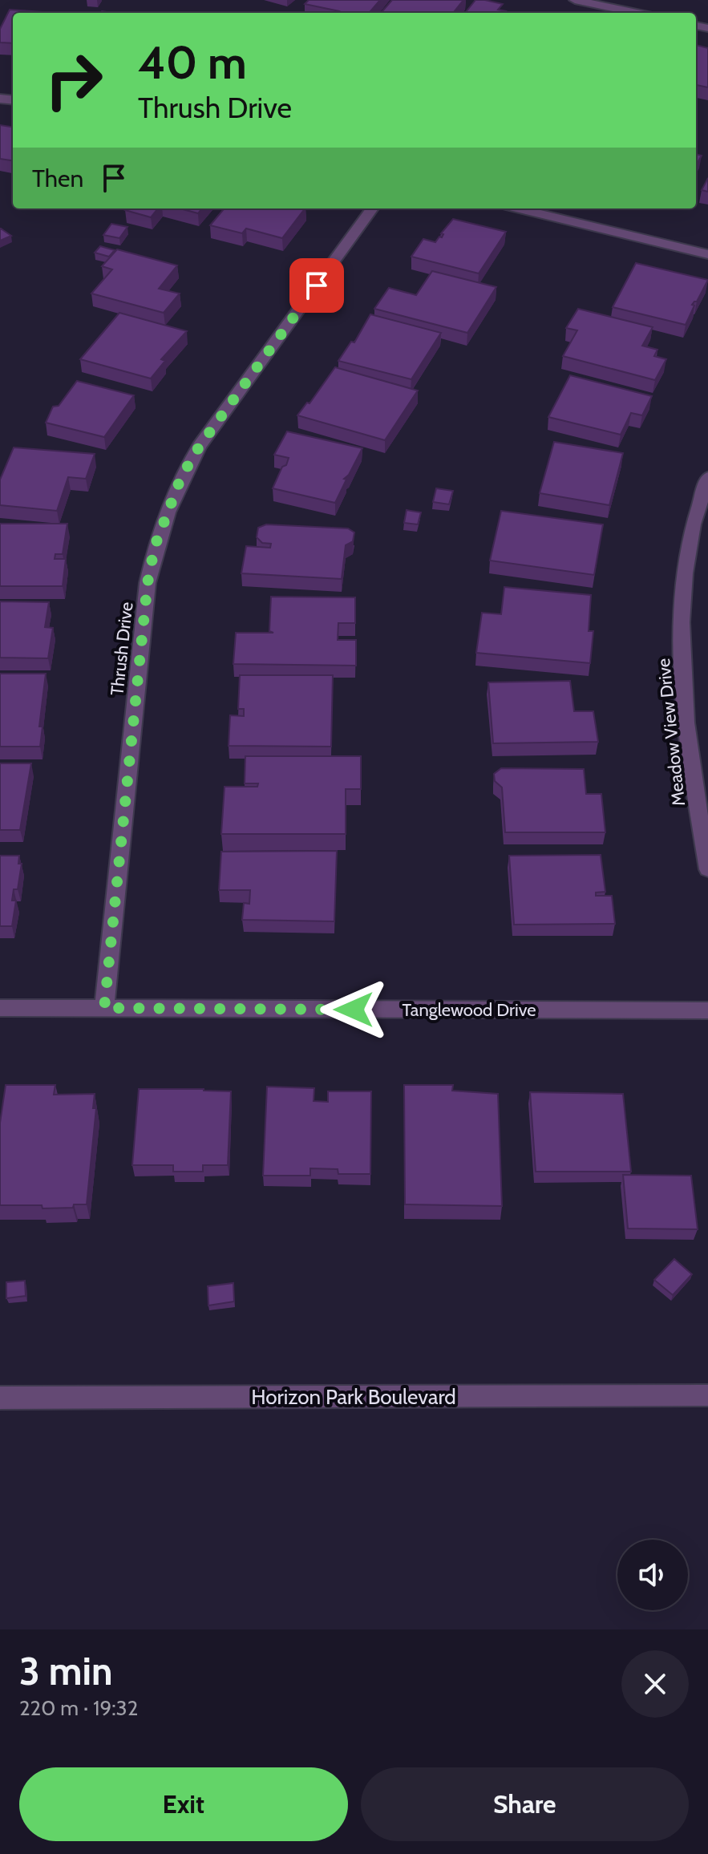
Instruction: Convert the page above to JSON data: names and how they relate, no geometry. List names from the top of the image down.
{
  "streets": {
    "street": [
      "Thrush Drive",
      "Meadow View Drive",
      "Tanglewood Drive",
      "Horizon Park Boulevard"
    ]
  },
  "crossings": [
    ["Thrush Drive", "Tanglewood Drive"]
  ],
  "page": {
    "turn": ["40 m", "Thrush Drive"],
    "then": "Then",
    "heading": ["3 min", "220 m · 19:32"],
    "buttons": ["Exit", "Share"]
  }
}
